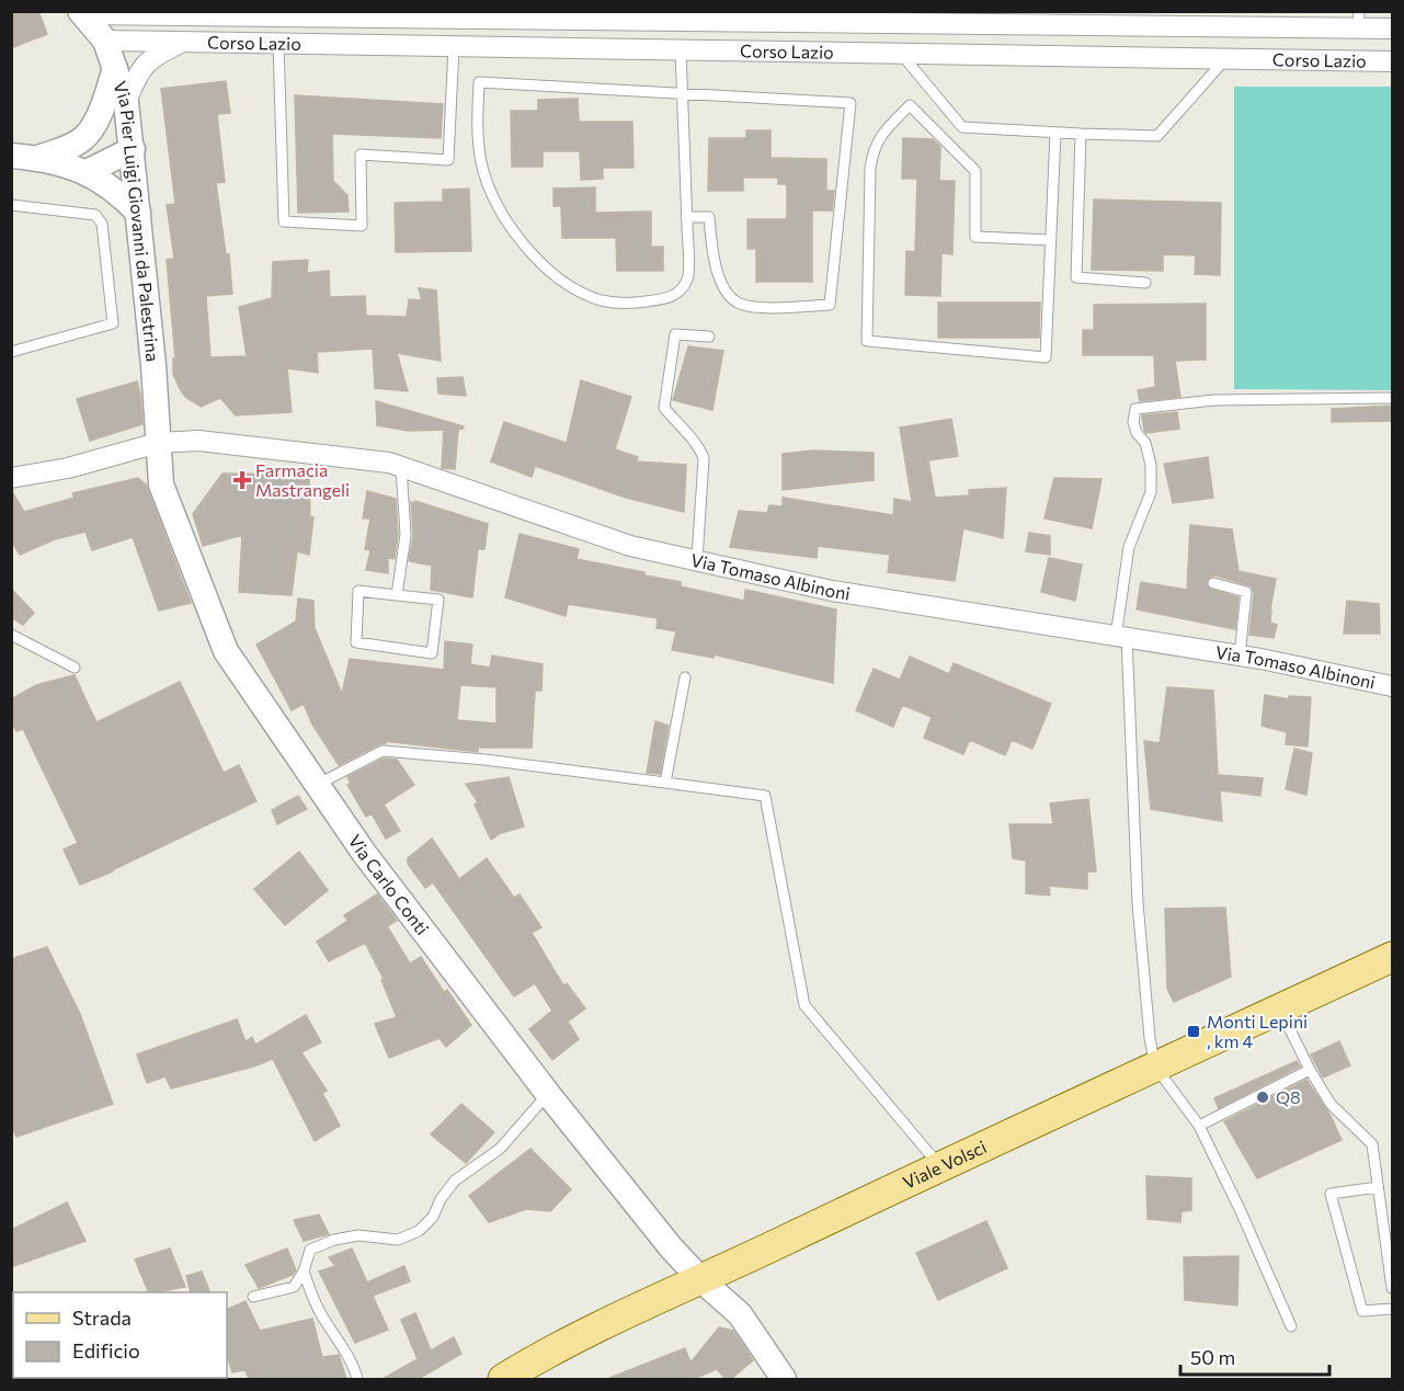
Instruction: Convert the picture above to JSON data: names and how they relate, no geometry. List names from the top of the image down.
{
  "streets": {
    "main road": ["Viale Volsci"],
    "street": [
      "Corso Lazio",
      "Via Pier Luigi Giovanni da Palestrina",
      "Via Tomaso Albinoni",
      "Via Carlo Conti"
    ]
  },
  "crossings": [
    ["Corso Lazio", "Via Pier Luigi Giovanni da Palestrina"],
    ["Via Pier Luigi Giovanni da Palestrina", "Via Tomaso Albinoni"],
    ["Via Pier Luigi Giovanni da Palestrina", "Via Carlo Conti"],
    ["Via Tomaso Albinoni", "Via Carlo Conti"],
    ["Via Carlo Conti", "Viale Volsci"]
  ],
  "places": {
    "health": ["Farmacia Mastrangeli"],
    "transit": ["Monti Lepini , km 4"],
    "other": ["Q8"]
  },
  "legend": ["Strada", "Edificio"],
  "scale_bar": "50 m"
}
